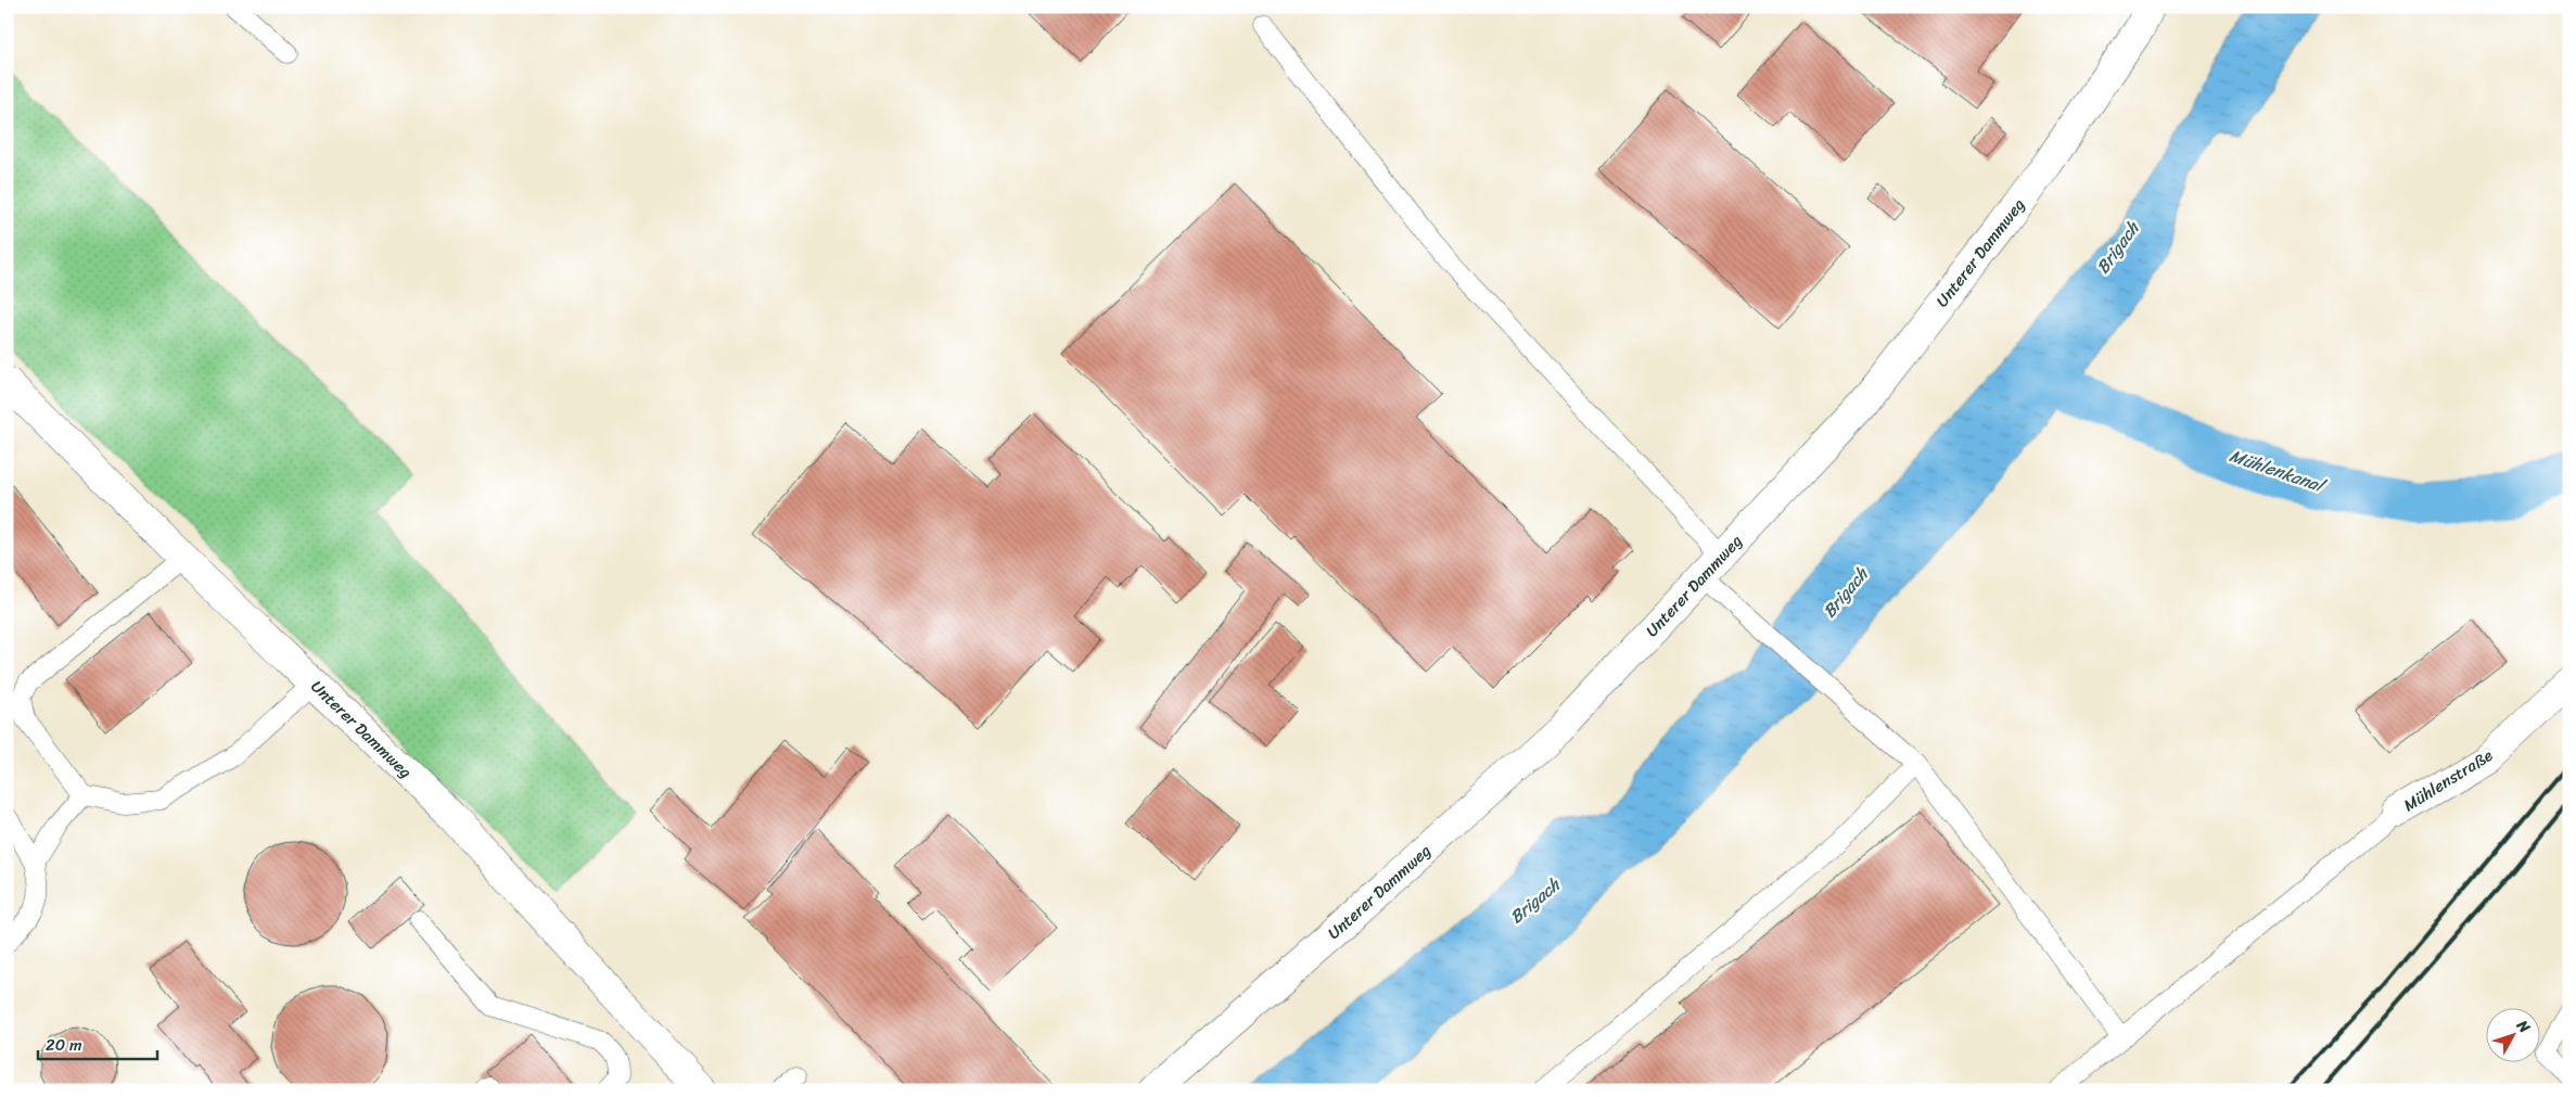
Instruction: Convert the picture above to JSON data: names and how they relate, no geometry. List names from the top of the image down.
{
  "streets": {
    "street": ["Unterer Dammweg", "Mühlenstraße"]
  },
  "water": ["Brigach", "Mühlenkanal"],
  "scale_bar": "20 m",
  "north": "top right"
}
